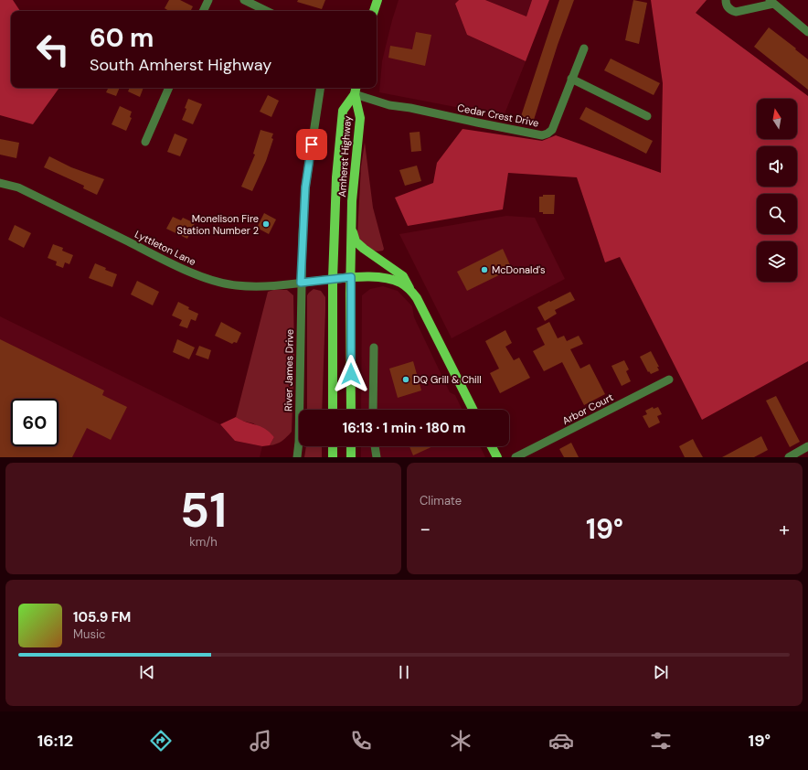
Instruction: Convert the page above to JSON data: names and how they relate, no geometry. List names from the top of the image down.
{
  "streets": {
    "main road": ["Amherst Highway"],
    "street": [
      "Cedar Crest Drive",
      "Lyttleton Lane",
      "River James Drive",
      "Arbor Court"
    ]
  },
  "crossings": [
    ["Cedar Crest Drive", "Amherst Highway"],
    ["Amherst Highway", "Lyttleton Lane"],
    ["Lyttleton Lane", "River James Drive"]
  ],
  "places": ["Monelison Fire Station Number 2", "McDonald's", "DQ Grill & Chill"],
  "north": "top",
  "page": {
    "turn": ["60 m", "South Amherst Highway"],
    "limit": "60",
    "trip": "16:13 · 1 min · 180 m",
    "tile": [
      ["51", "km/h"],
      "Climate"
    ],
    "heat": ["−", "19°", "+"],
    "song": ["105.9 FM", "Music"],
    "tabs": ["16:12", "19°"]
  }
}
